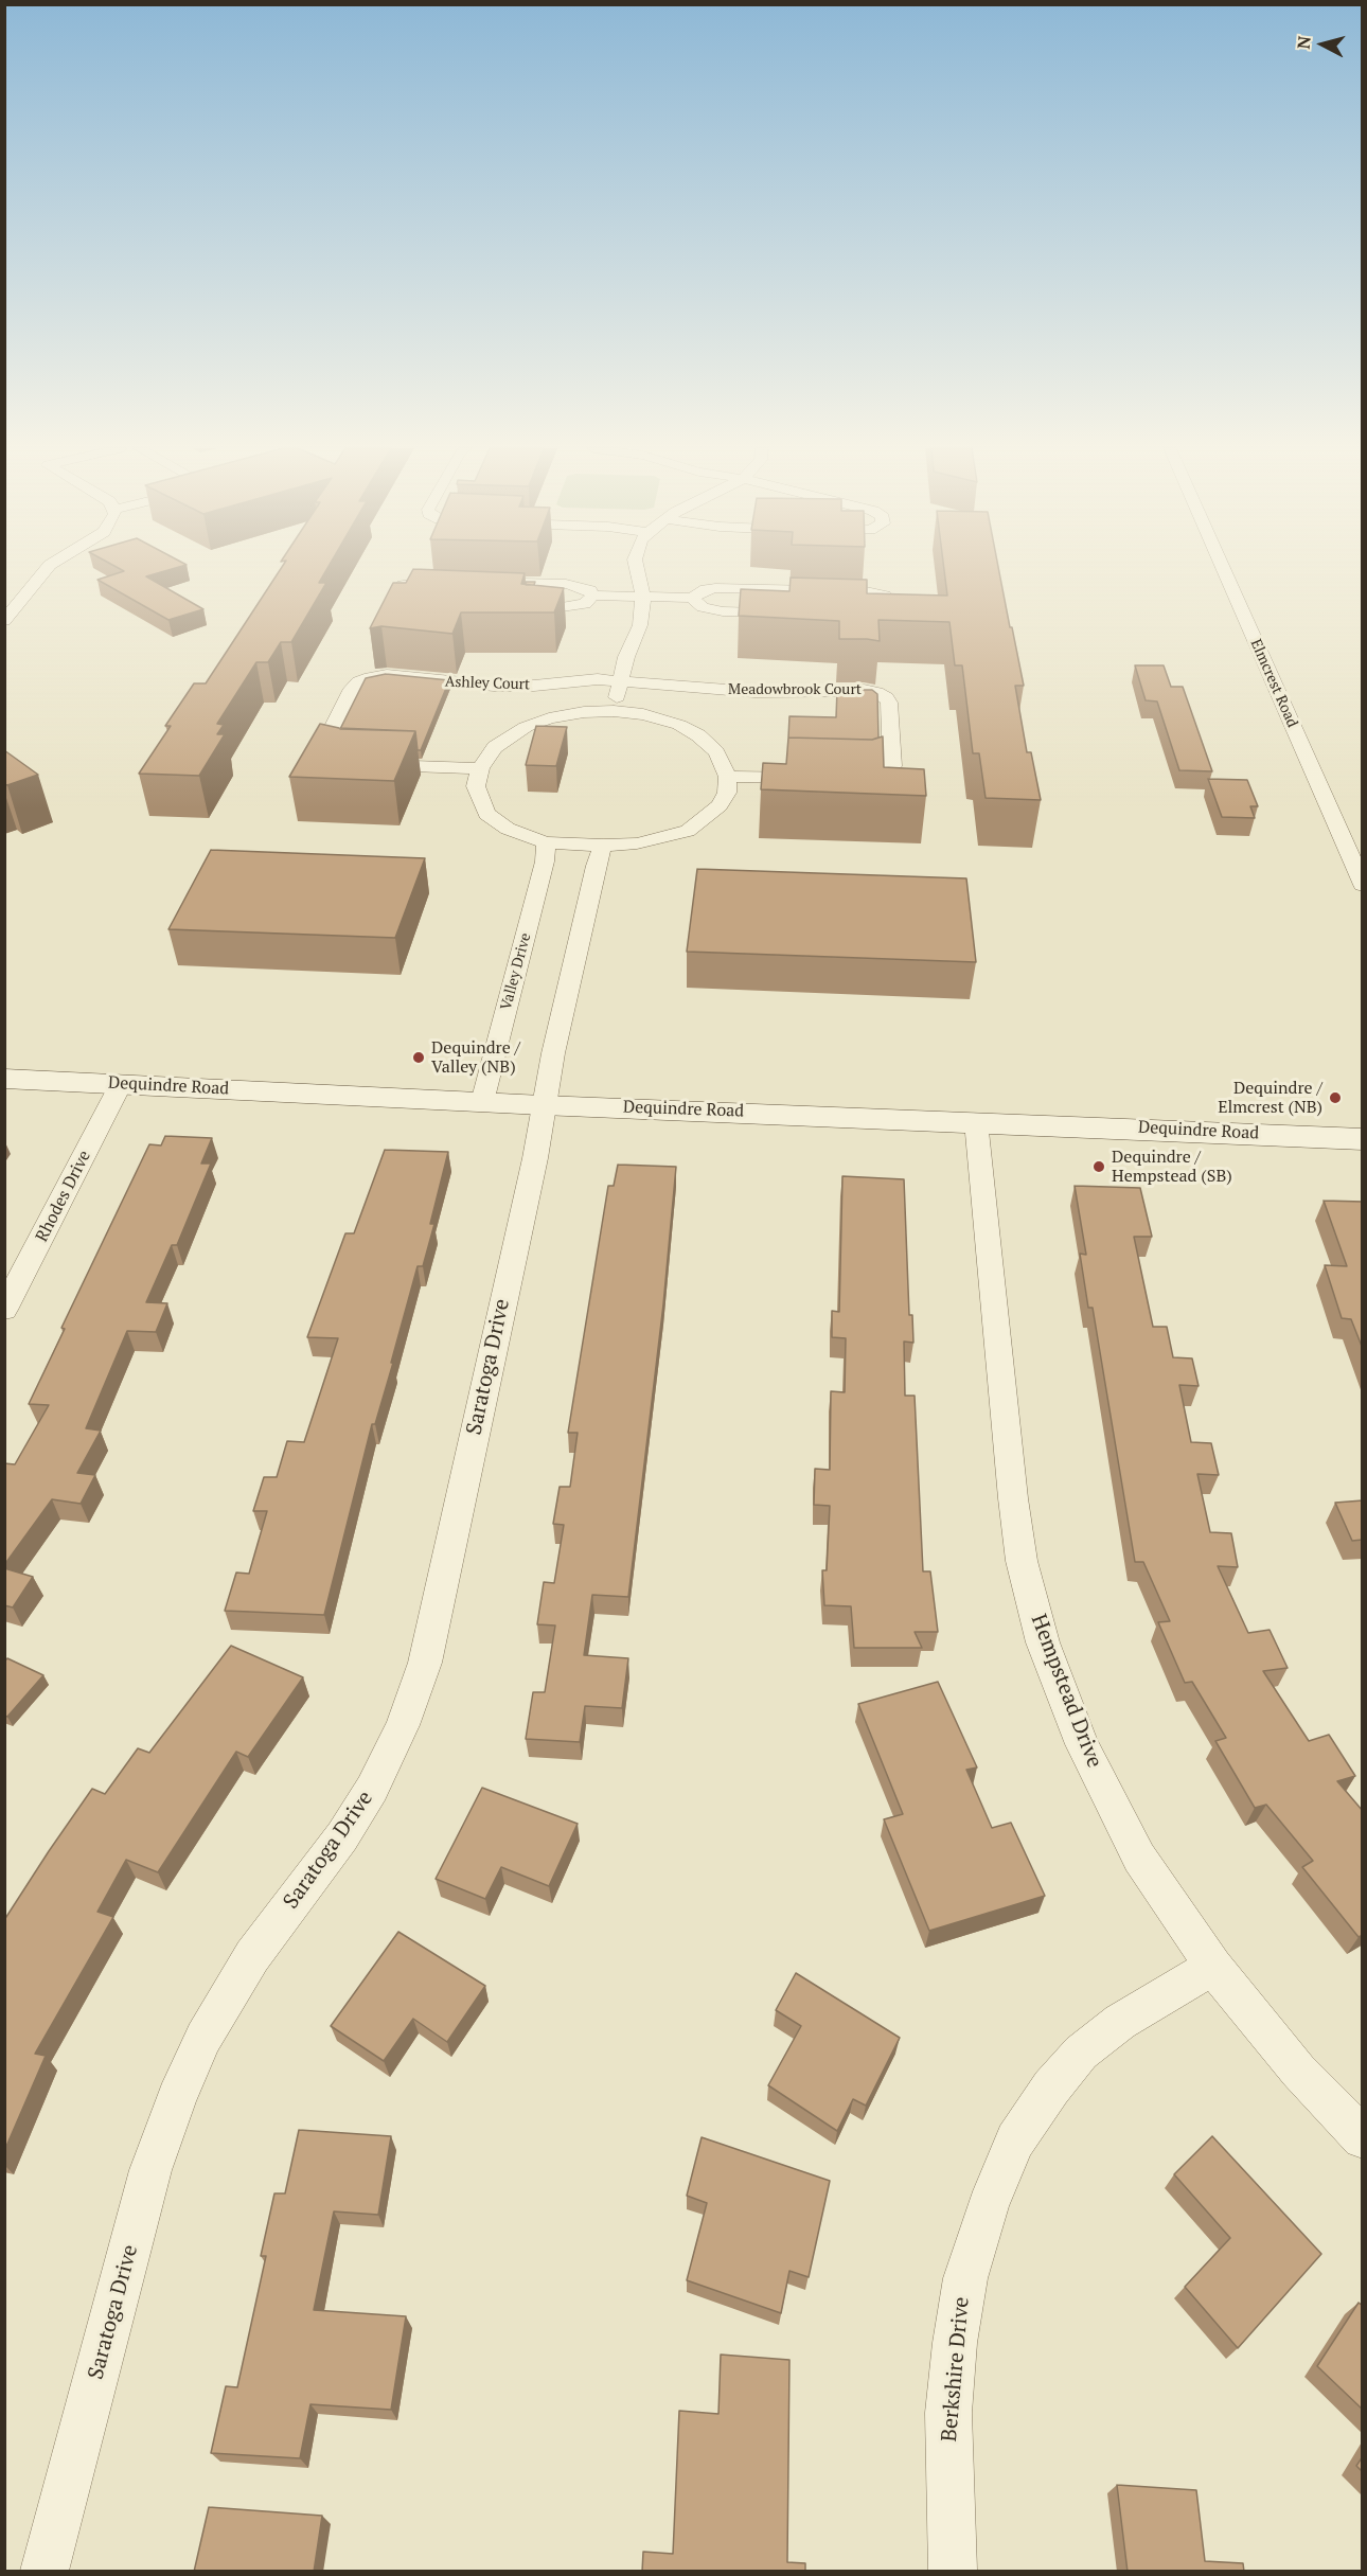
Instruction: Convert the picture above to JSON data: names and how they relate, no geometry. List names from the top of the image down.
{
  "streets": {
    "main road": ["Dequindre Road"],
    "street": [
      "Ashley Court",
      "Elmcrest Road",
      "Meadowbrook Court",
      "Valley Drive",
      "Rhodes Drive",
      "Saratoga Drive",
      "Hempstead Drive",
      "Berkshire Drive"
    ]
  },
  "crossings": [
    ["Ashley Court", "Meadowbrook Court"],
    ["Valley Drive", "Dequindre Road"],
    ["Dequindre Road", "Rhodes Drive"],
    ["Dequindre Road", "Saratoga Drive"],
    ["Dequindre Road", "Hempstead Drive"],
    ["Hempstead Drive", "Berkshire Drive"]
  ],
  "places": ["Dequindre / Valley (NB)", "Dequindre / Elmcrest (NB)", "Dequindre / Hempstead (SB)"],
  "north": "left"
}
